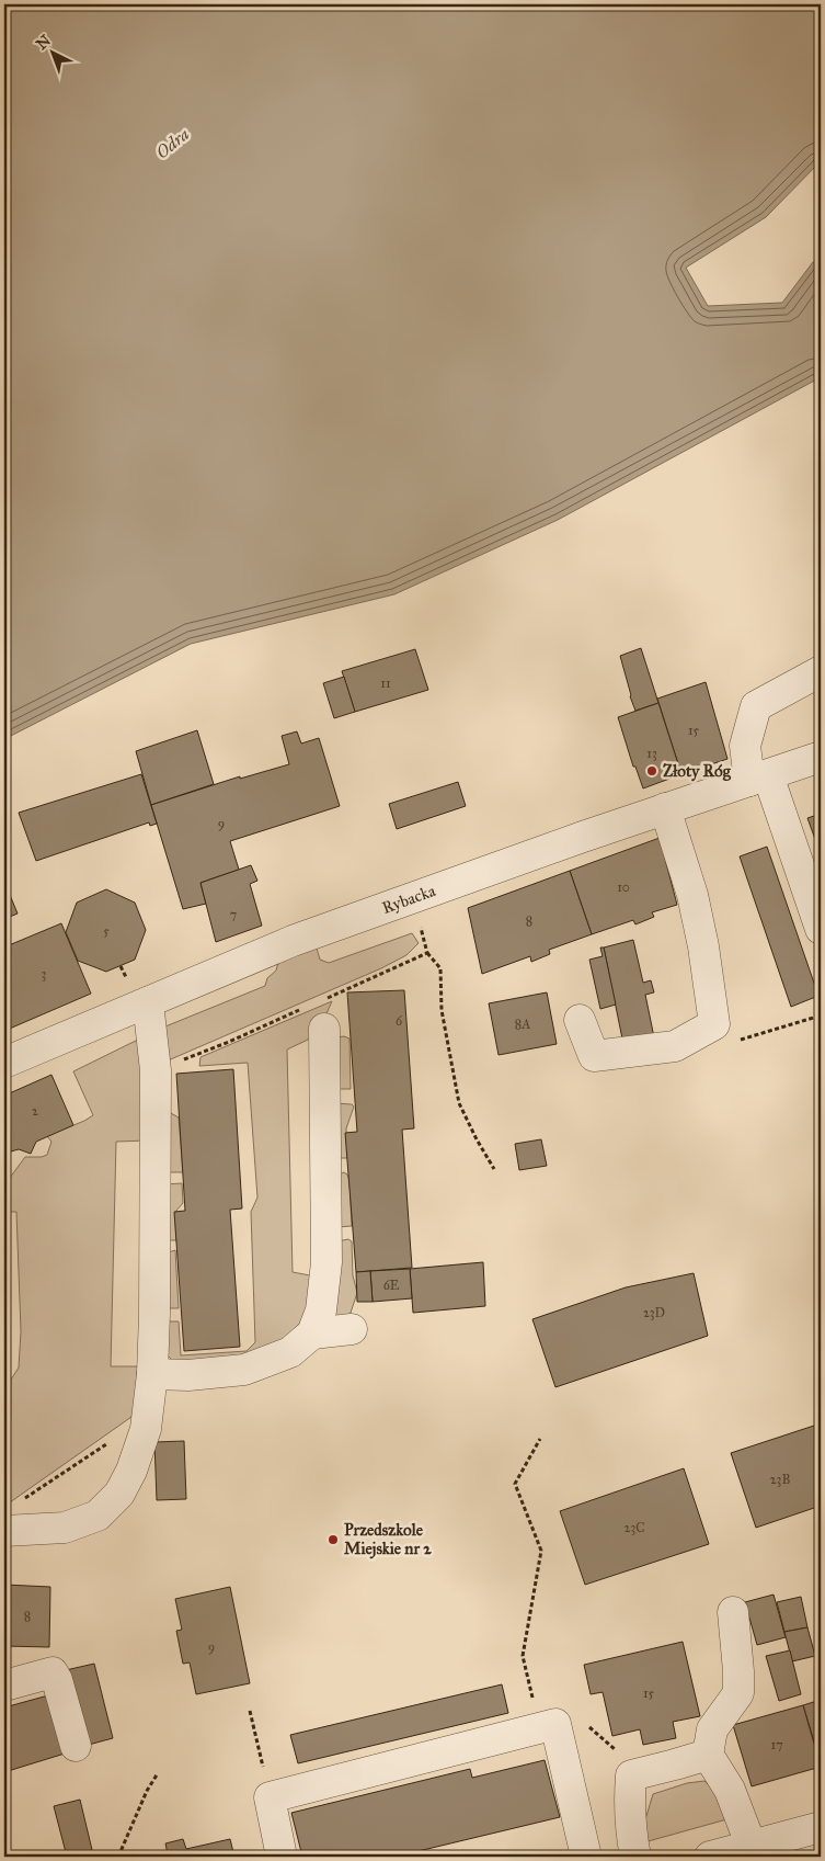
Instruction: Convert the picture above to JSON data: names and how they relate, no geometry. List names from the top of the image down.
{
  "streets": {
    "street": ["Rybacka"]
  },
  "water": ["Odra"],
  "places": ["Złoty Róg", "Przedszkole Miejskie nr 2"],
  "house_numbers": [
    "11",
    "15",
    "13",
    "9",
    "10",
    "7",
    "8",
    "5",
    "3",
    "6",
    "8A",
    "2",
    "6E",
    "23D",
    "23B",
    "23C",
    "8",
    "9",
    "15",
    "17"
  ],
  "north": "top left"
}
